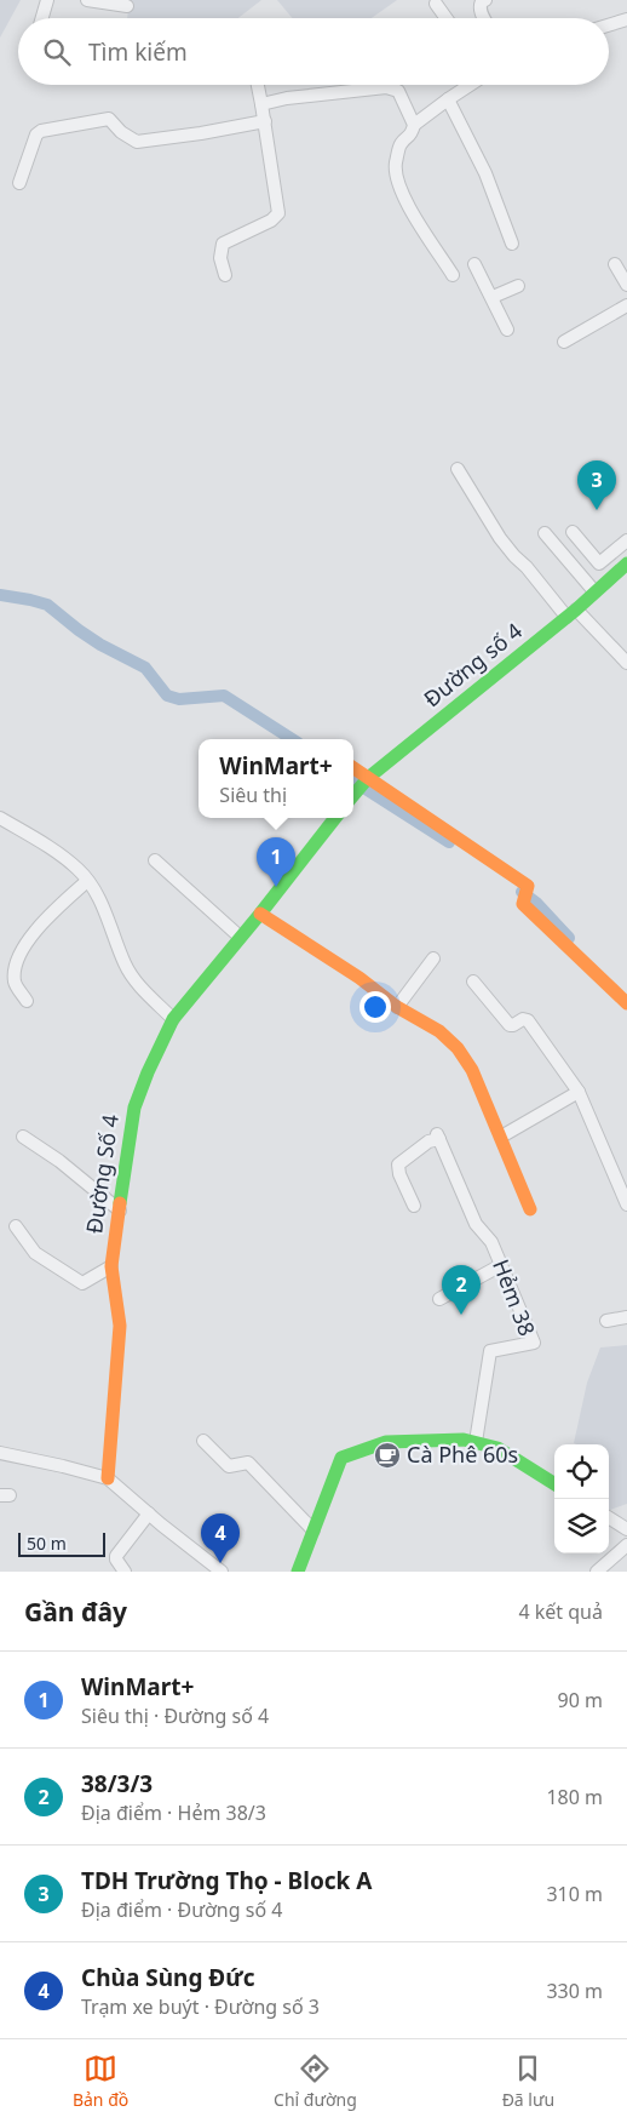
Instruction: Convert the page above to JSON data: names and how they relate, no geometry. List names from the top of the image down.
{
  "streets": {
    "street": ["Đường số 4", "Đường Số 4", "Hẻm 38"]
  },
  "places": {
    "cafe": ["Cà Phê 60s"]
  },
  "scale_bar": "50 m",
  "page": {
    "search": "Tìm kiếm",
    "pins": [
      "3",
      "1",
      "2",
      "4"
    ],
    "popup": ["WinMart+", "Siêu thị"],
    "scale": "50 m",
    "heading": ["Gần đây", "4 kết quả"],
    "list": [
      {
        "mark": "1",
        "name": "WinMart+",
        "note": "Siêu thị · Đường số 4",
        "value": "90 m"
      },
      {
        "mark": "2",
        "name": "38/3/3",
        "note": "Địa điểm · Hẻm 38/3",
        "value": "180 m"
      },
      {
        "mark": "3",
        "name": "TDH Trường Thọ - Block A",
        "note": "Địa điểm · Đường số 4",
        "value": "310 m"
      },
      {
        "mark": "4",
        "name": "Chùa Sùng Đức",
        "note": "Trạm xe buýt · Đường số 3",
        "value": "330 m"
      }
    ],
    "nav": ["Bản đồ", "Chỉ đường", "Đã lưu"]
  }
}
